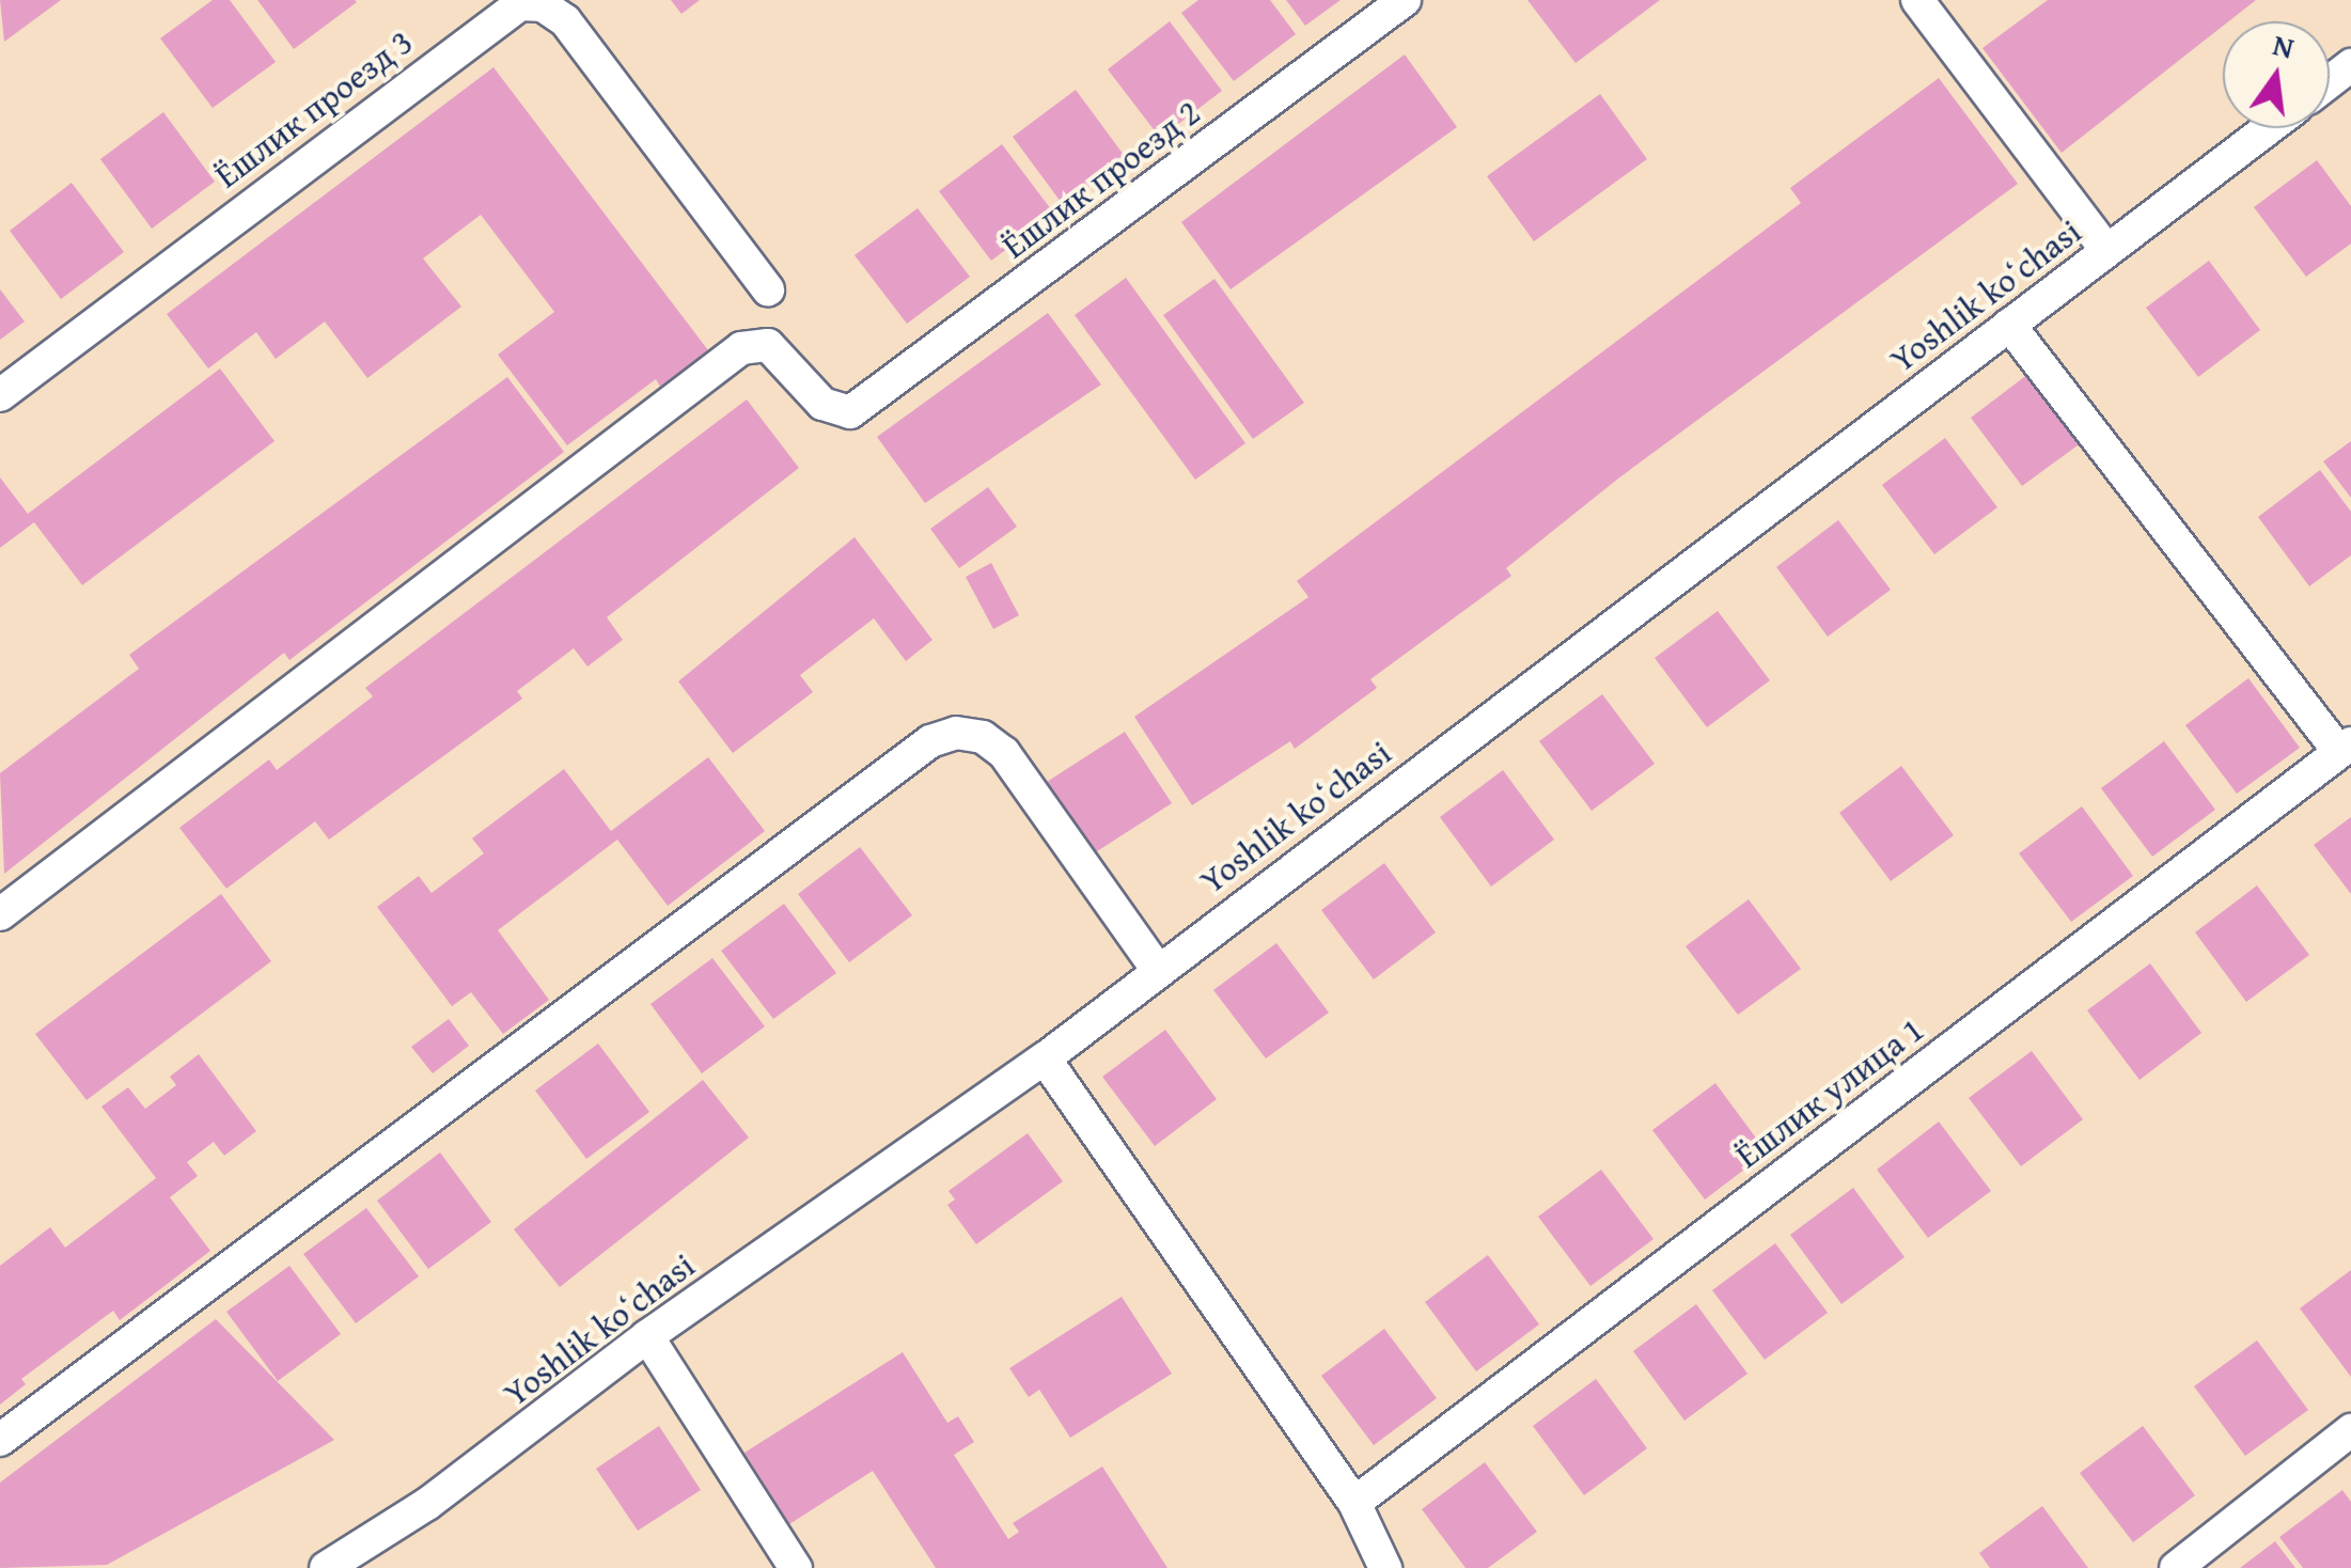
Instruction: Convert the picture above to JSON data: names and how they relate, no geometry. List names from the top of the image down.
{
  "streets": {
    "street": [
      "Ёшлик проезд 3",
      "Ёшлик проезд 2",
      "Yoshlik koʻchasi",
      "Ёшлик улица 1"
    ]
  },
  "north": "top"
}
